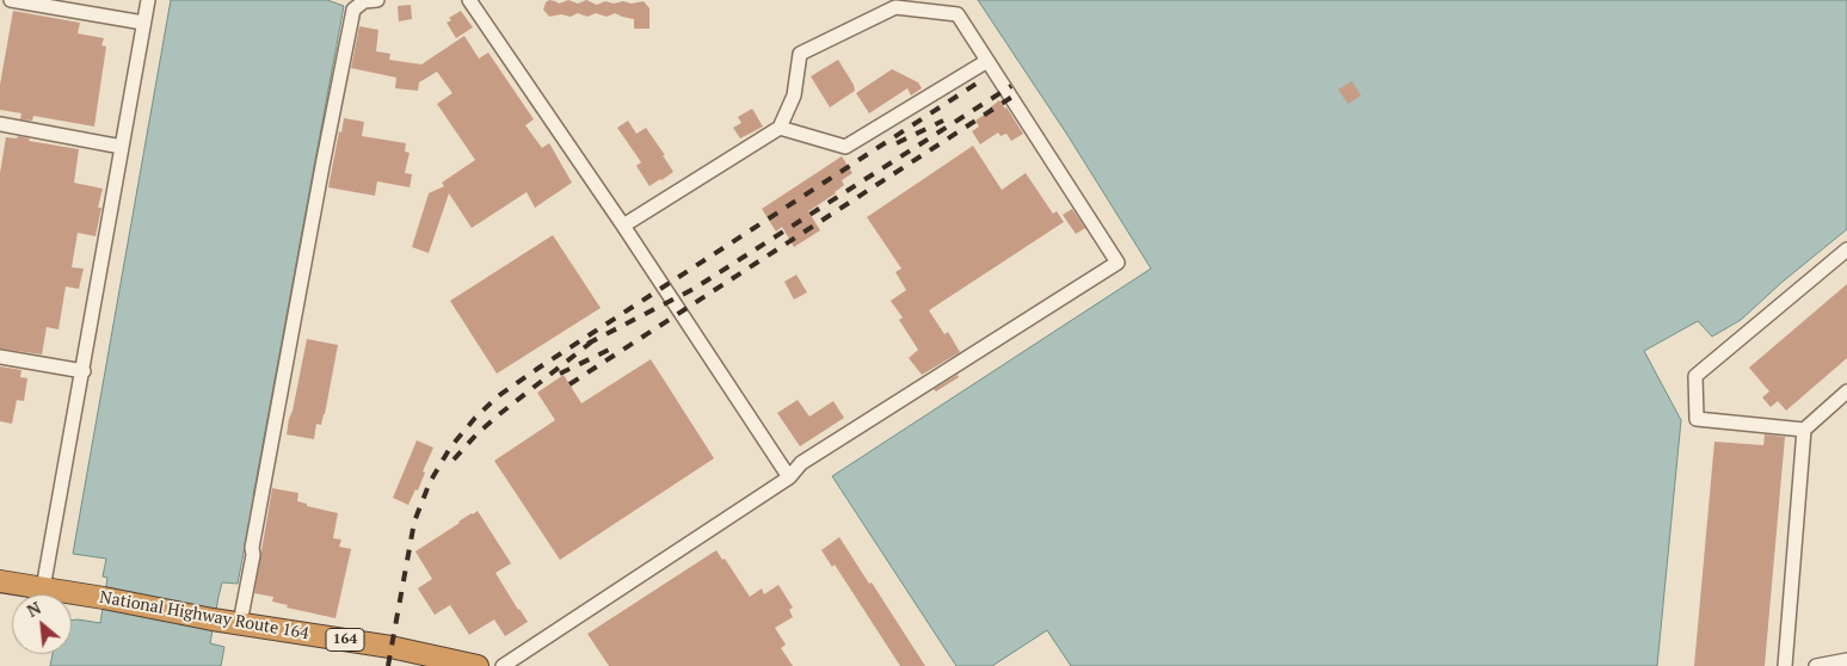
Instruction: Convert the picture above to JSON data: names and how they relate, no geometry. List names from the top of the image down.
{
  "streets": {
    "highway": ["National Highway Route 164", "164"]
  },
  "north": "top left"
}
